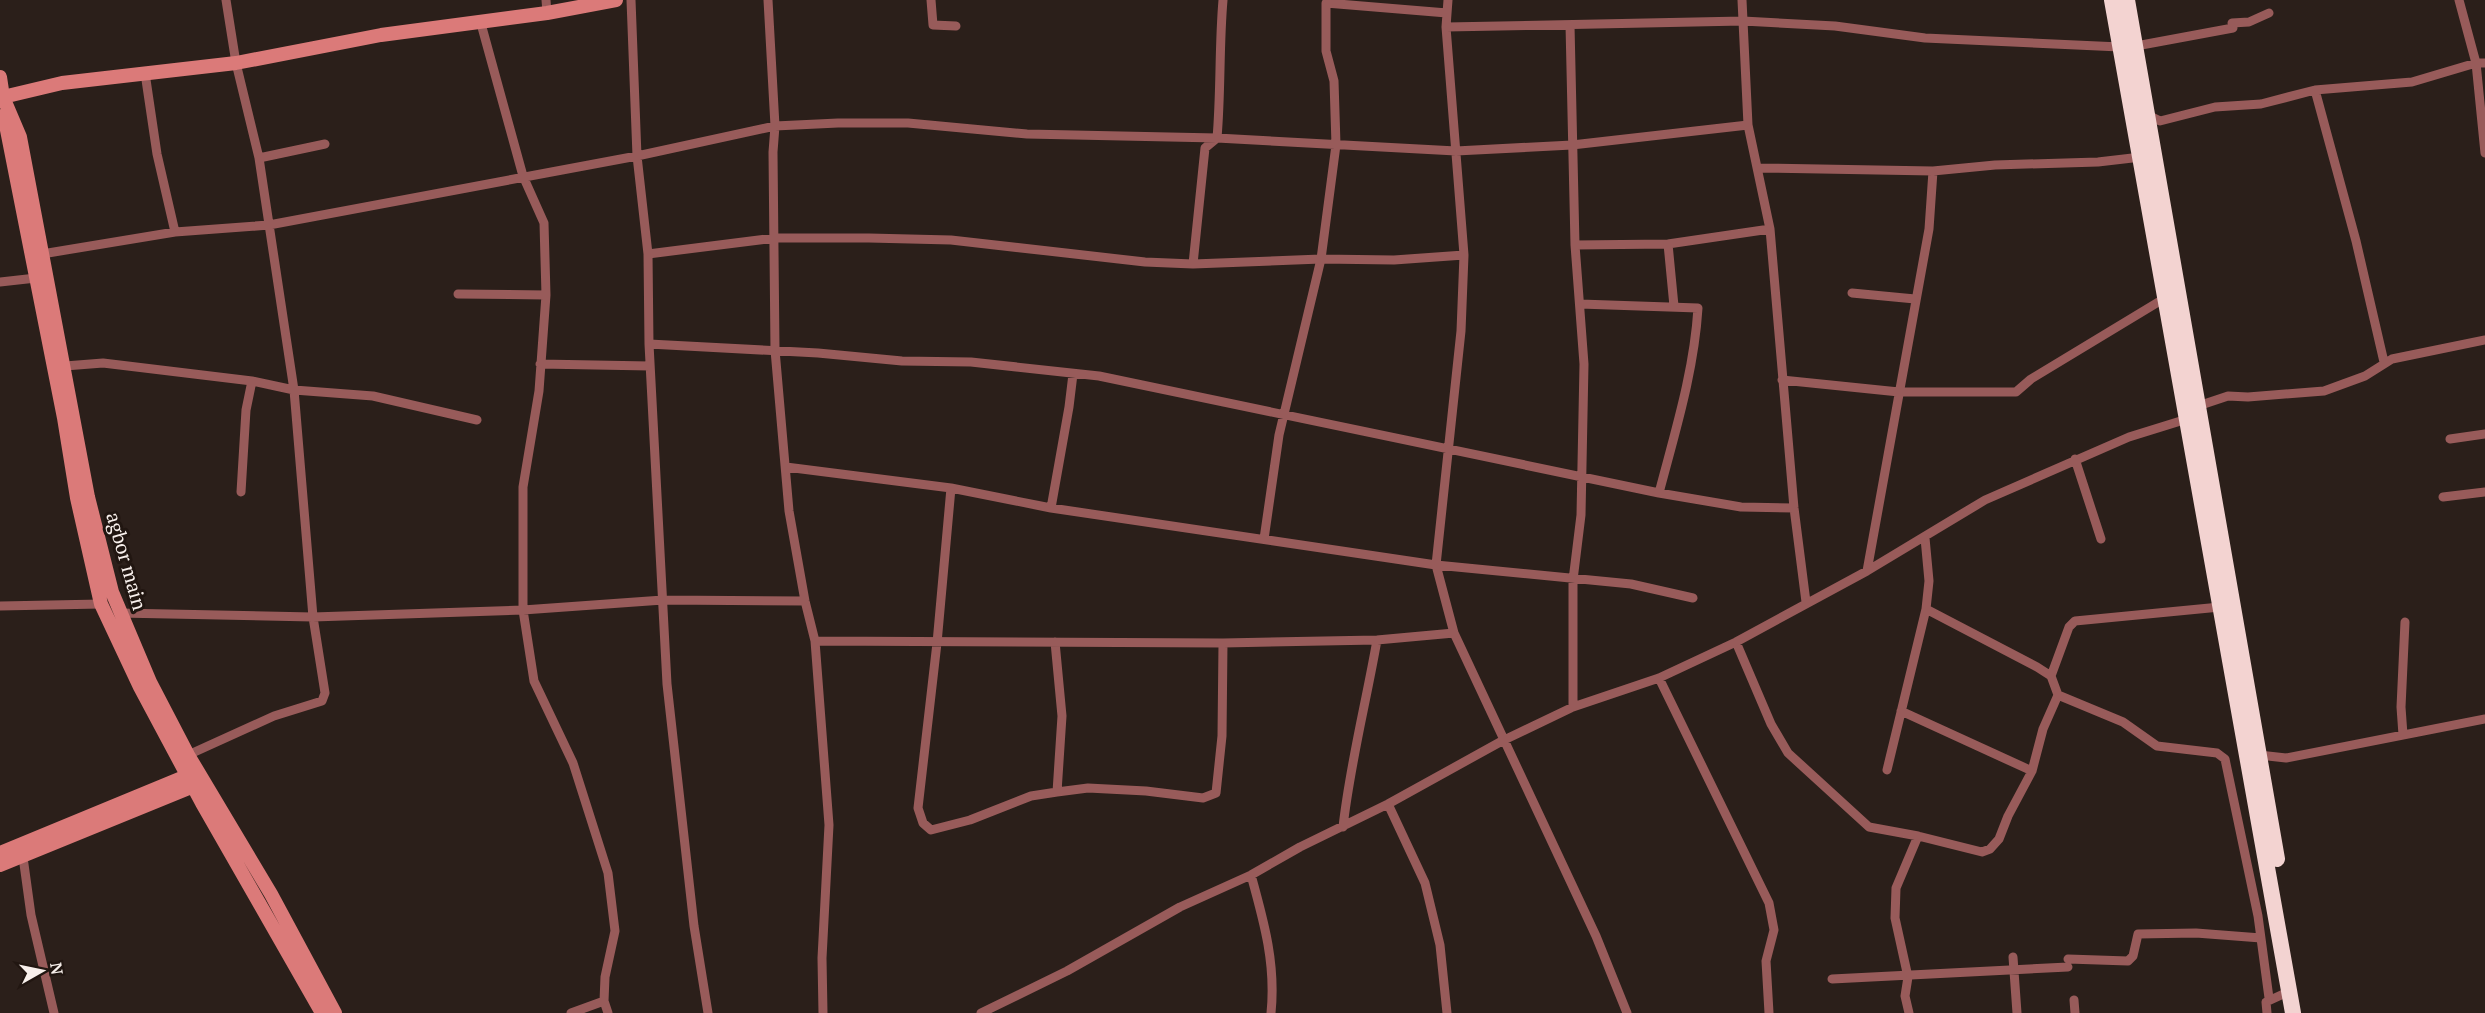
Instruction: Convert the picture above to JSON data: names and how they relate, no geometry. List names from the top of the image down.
{
  "streets": {
    "main road": ["agbor main"]
  },
  "north": "right"
}
